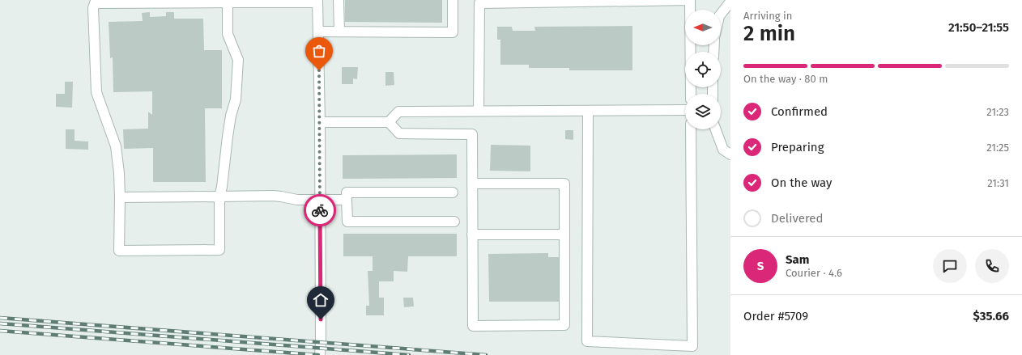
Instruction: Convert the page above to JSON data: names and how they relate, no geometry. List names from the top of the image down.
{
  "north": "left",
  "page": {
    "heading": ["2 min", "Arriving in", "21:50–21:55"],
    "panel": [
      "Sam",
      "Courier · 4.6",
      "Order #5709",
      "$35.66"
    ],
    "bar": "On the way · 80 m",
    "list": [
      ["Confirmed", "21:23"],
      ["Preparing", "21:25"],
      ["On the way", "21:31"],
      "Delivered"
    ],
    "round": "S"
  }
}
